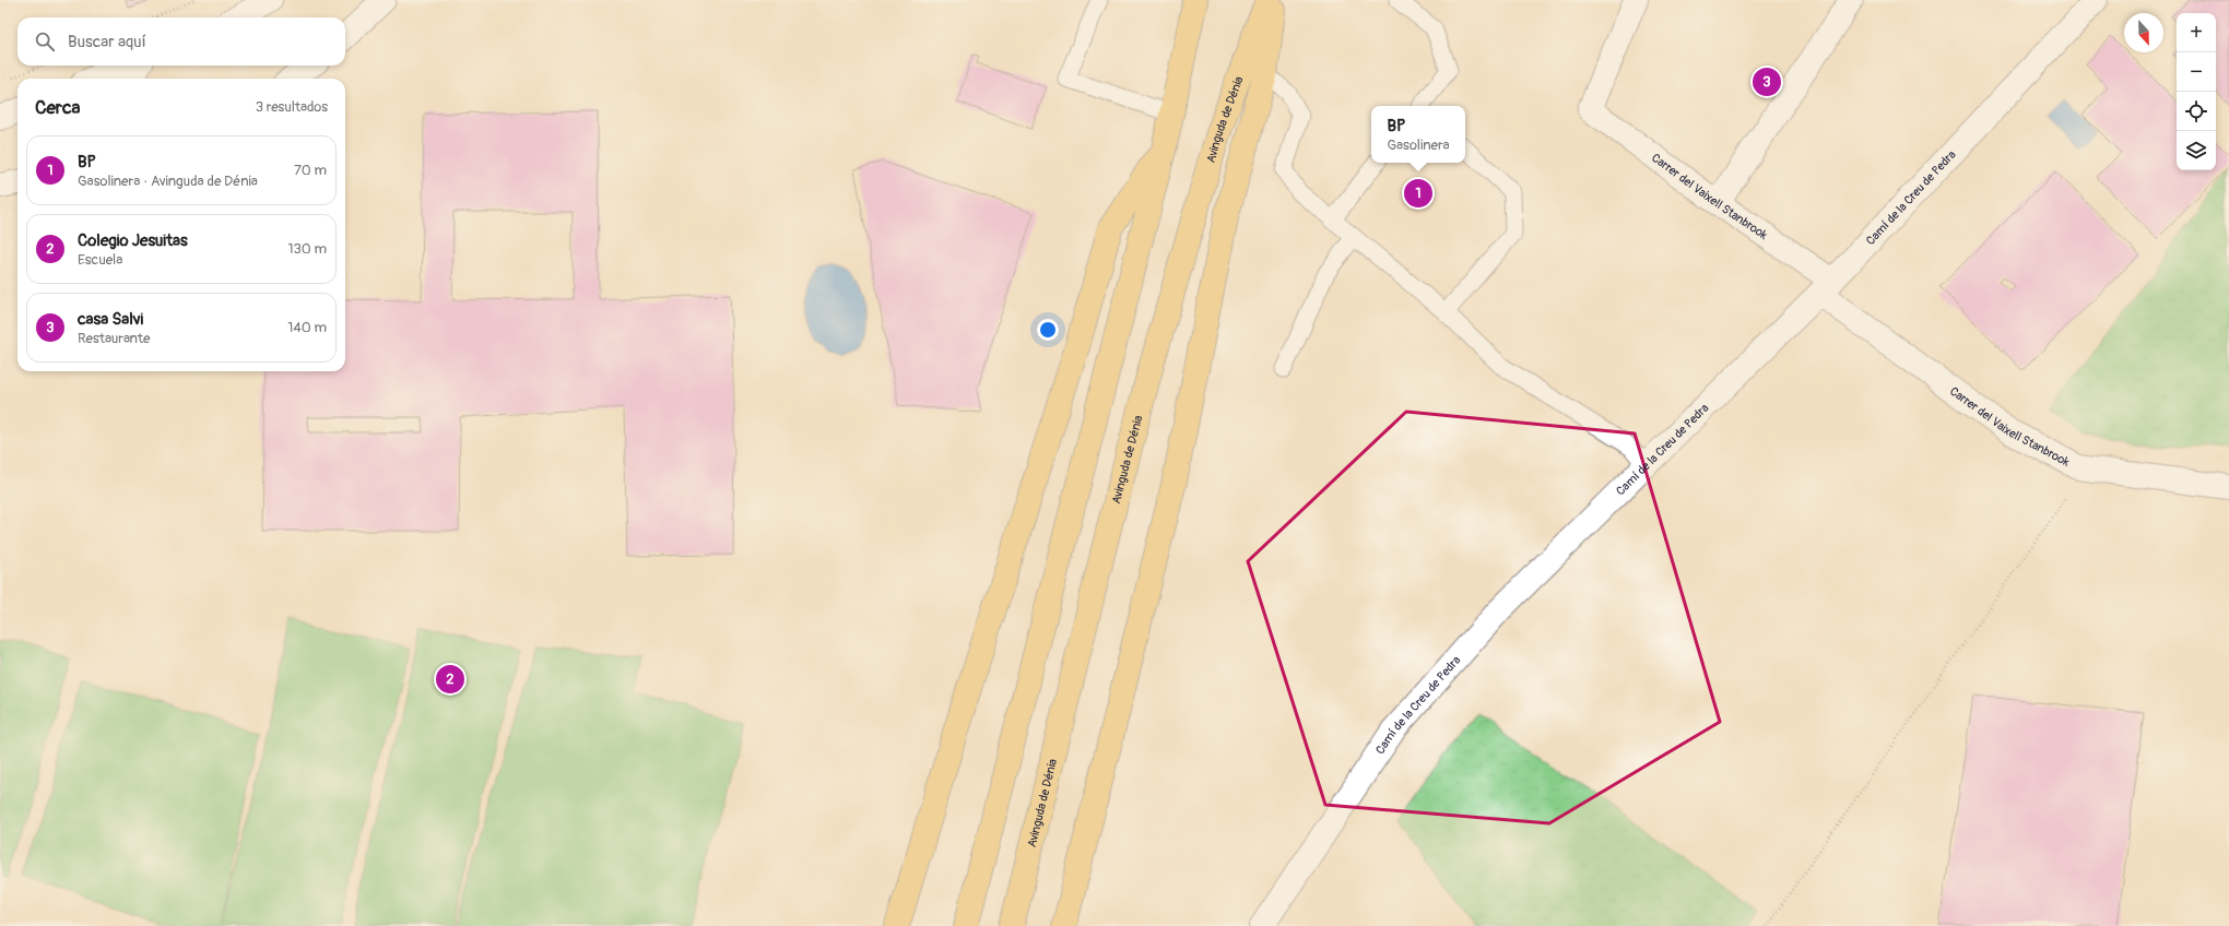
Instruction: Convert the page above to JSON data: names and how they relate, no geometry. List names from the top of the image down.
{
  "streets": {
    "main road": ["Avinguda de Dénia"],
    "street": ["Carrer del Vaixell Stanbrook", "Camí de la Creu de Pedra"]
  },
  "crossings": [
    ["Carrer del Vaixell Stanbrook", "Camí de la Creu de Pedra"]
  ],
  "north": "bottom",
  "page": {
    "map_buttons": ["+", "−"],
    "search": "Buscar aquí",
    "pins": ["3", "1", "2"],
    "heading": ["Cerca", "3 resultados"],
    "popup": ["BP", "Gasolinera"],
    "list": [
      {
        "mark": "1",
        "name": "BP",
        "note": "Gasolinera · Avinguda de Dénia",
        "value": "70 m"
      },
      {
        "mark": "2",
        "name": "Colegio Jesuitas",
        "note": "Escuela",
        "value": "130 m"
      },
      {
        "mark": "3",
        "name": "casa Salvi",
        "note": "Restaurante",
        "value": "140 m"
      }
    ]
  }
}
